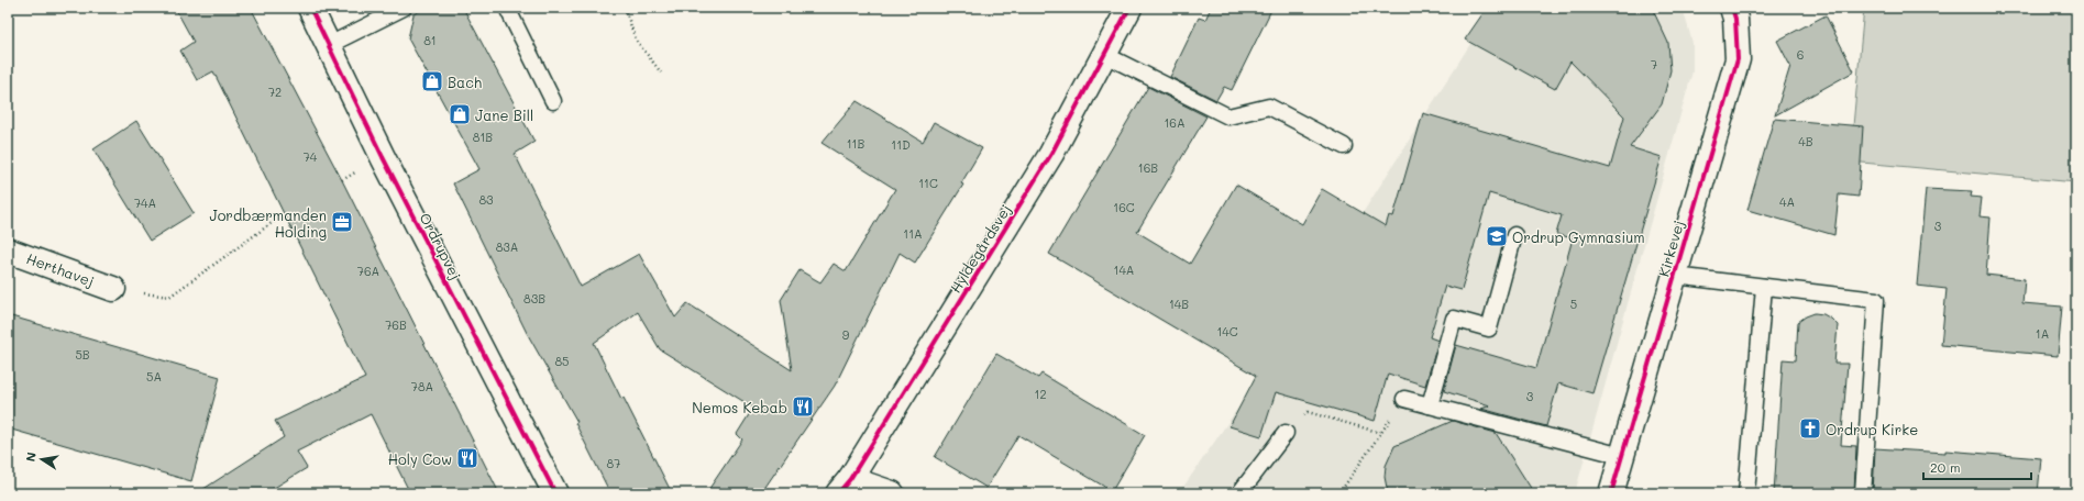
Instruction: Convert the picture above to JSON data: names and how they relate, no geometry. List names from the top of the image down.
{
  "streets": {
    "street": [
      "Ordrupvej",
      "Hyldegårdsvej",
      "Kirkevej",
      "Herthavej"
    ]
  },
  "places": {
    "shop": ["Bach", "Jane Bill"],
    "office": ["Jordbærmanden Holding"],
    "school or university": ["Ordrup Gymnasium"],
    "restaurant": ["Nemos Kebab", "Holy Cow"],
    "church": ["Ordrup Kirke"]
  },
  "house_numbers": [
    "81",
    "6",
    "7",
    "72",
    "16A",
    "81B",
    "4B",
    "11B",
    "11D",
    "74",
    "16B",
    "11C",
    "83",
    "4A",
    "74A",
    "16C",
    "3",
    "11A",
    "83A",
    "14A",
    "76A",
    "83B",
    "14B",
    "5",
    "76B",
    "14C",
    "1A",
    "9",
    "5B",
    "85",
    "5A",
    "78A",
    "12",
    "3",
    "87"
  ],
  "scale_bar": "20 m",
  "north": "left"
}
